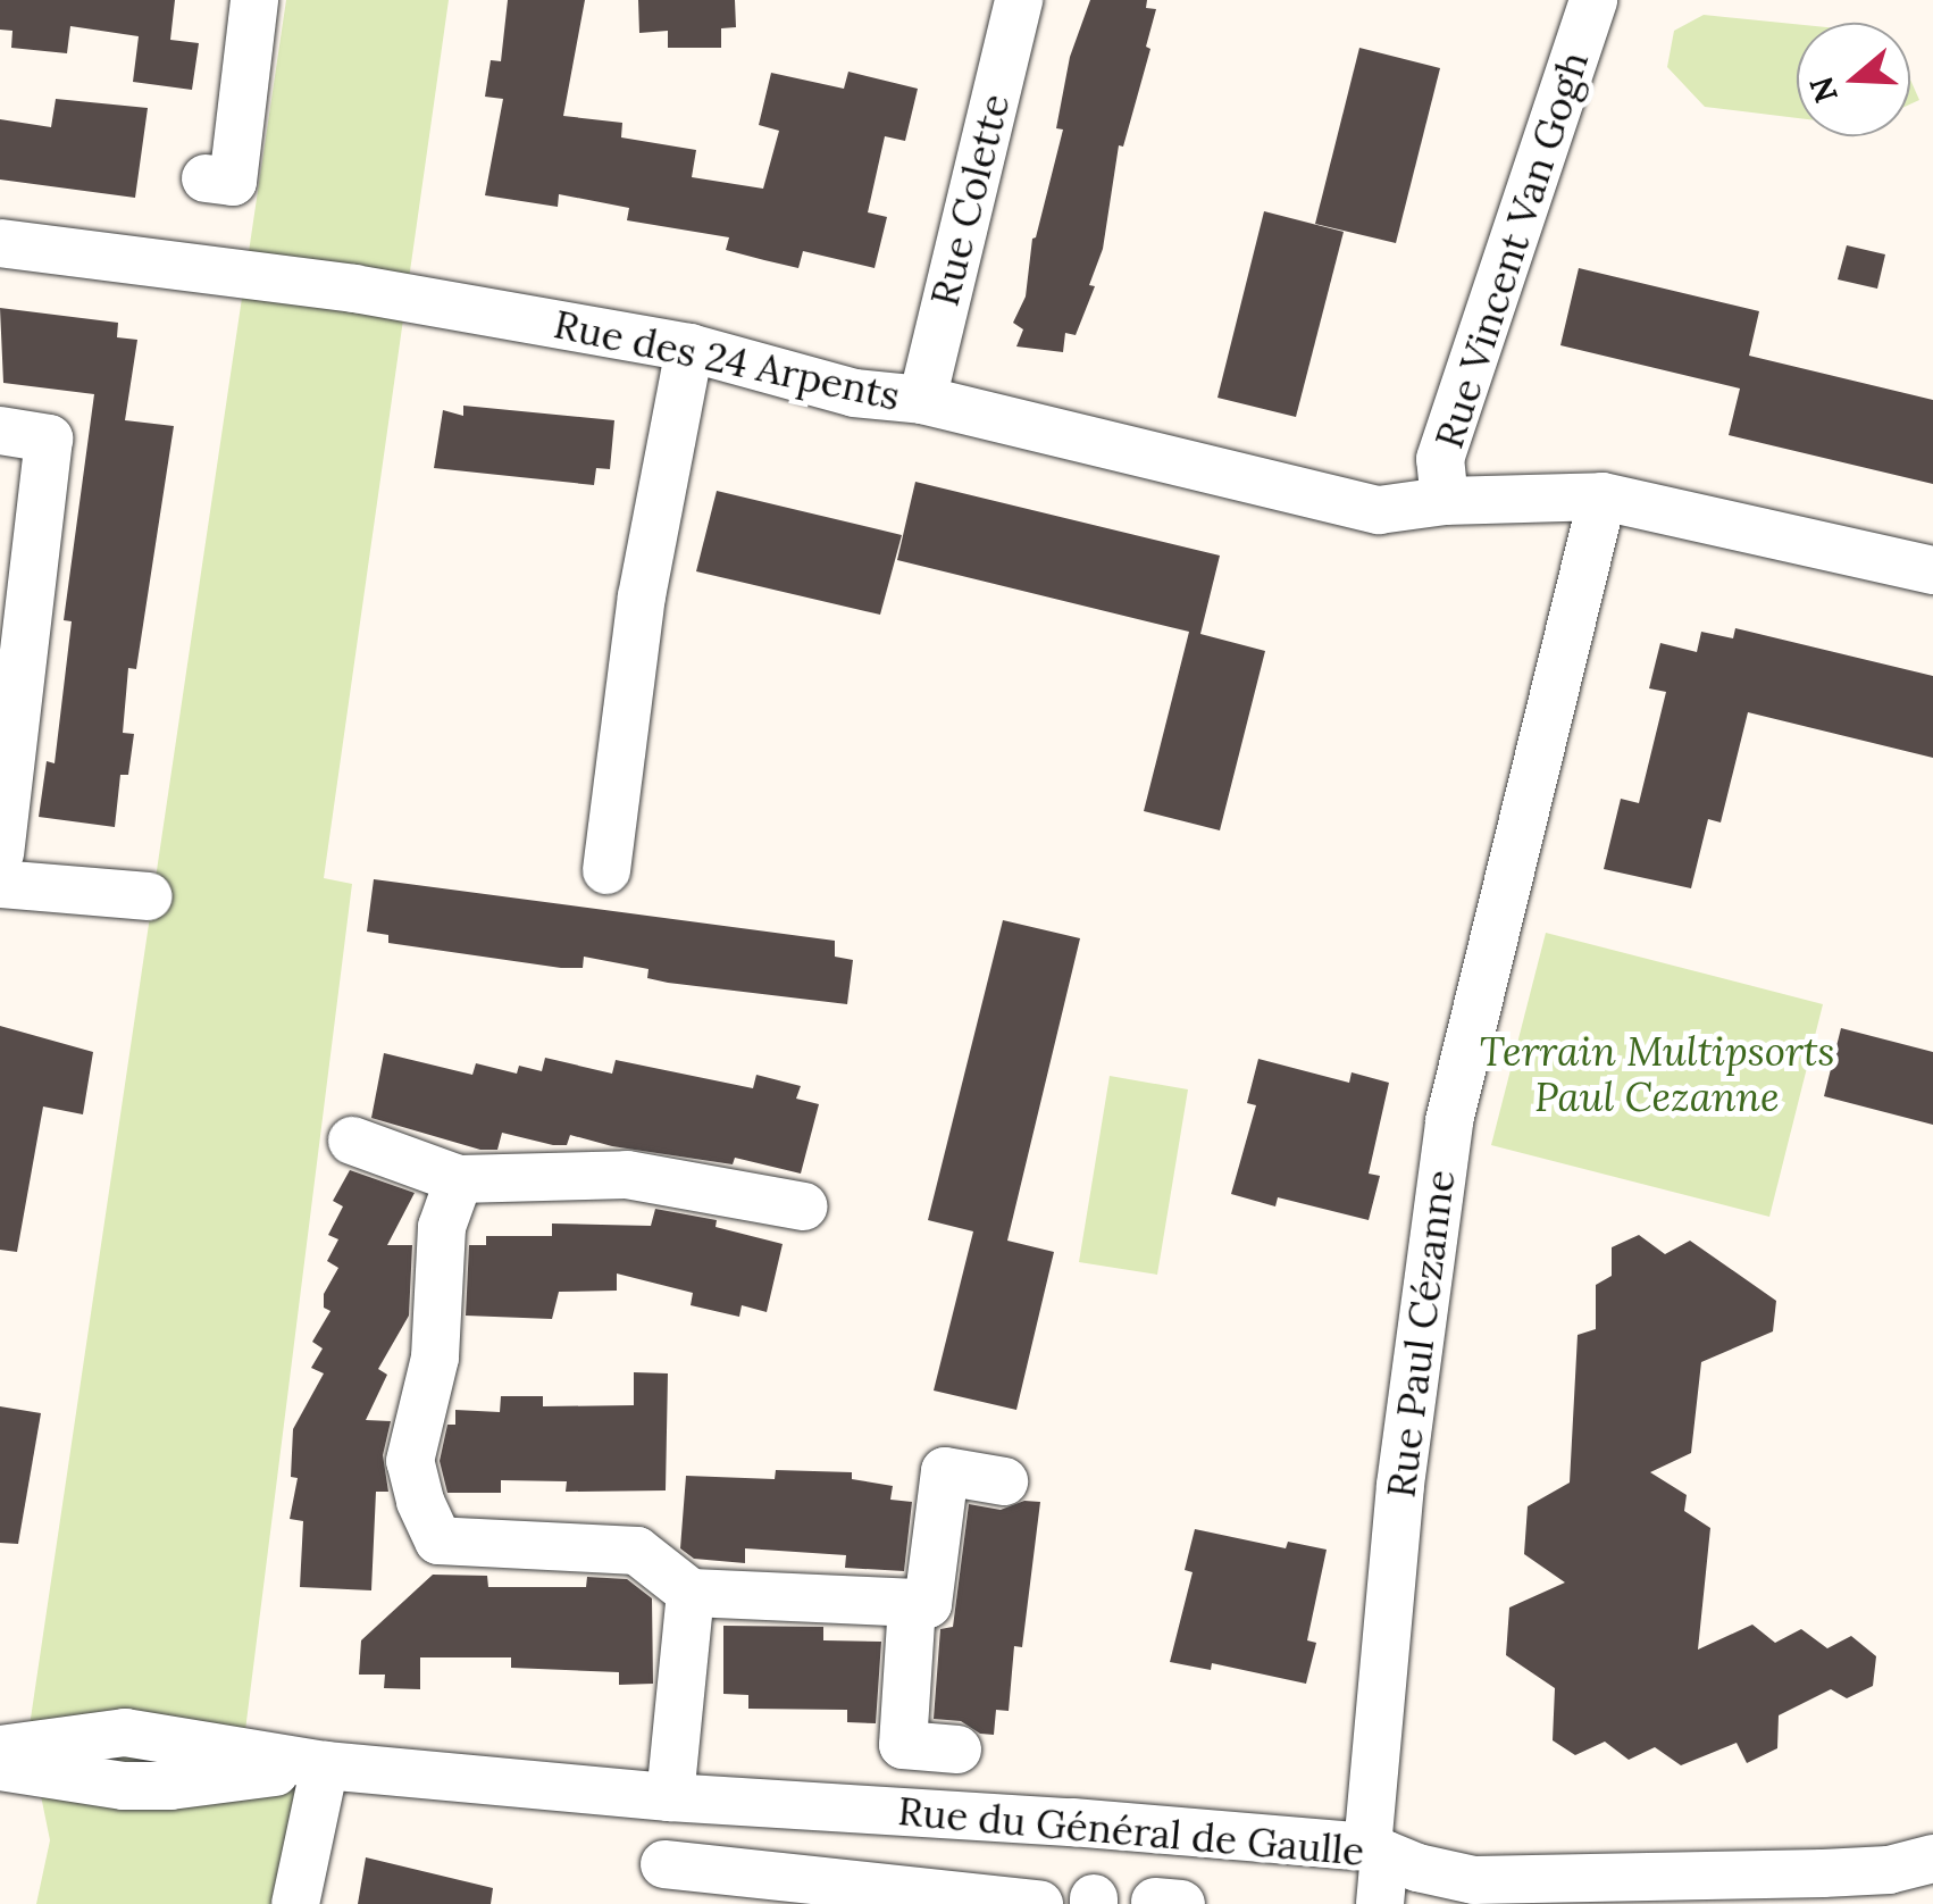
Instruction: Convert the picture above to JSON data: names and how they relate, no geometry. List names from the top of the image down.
{
  "streets": {
    "street": [
      "Rue Colette",
      "Rue Vincent Van Gogh",
      "Rue des 24 Arpents",
      "Rue Paul Cézanne",
      "Rue du Général de Gaulle"
    ]
  },
  "crossings": [
    ["Rue Colette", "Rue des 24 Arpents"],
    ["Rue Vincent Van Gogh", "Rue des 24 Arpents"],
    ["Rue des 24 Arpents", "Rue Paul Cézanne"],
    ["Rue Paul Cézanne", "Rue du Général de Gaulle"]
  ],
  "parks": ["Terrain Multipsorts Paul Cezanne"],
  "north": "left"
}
